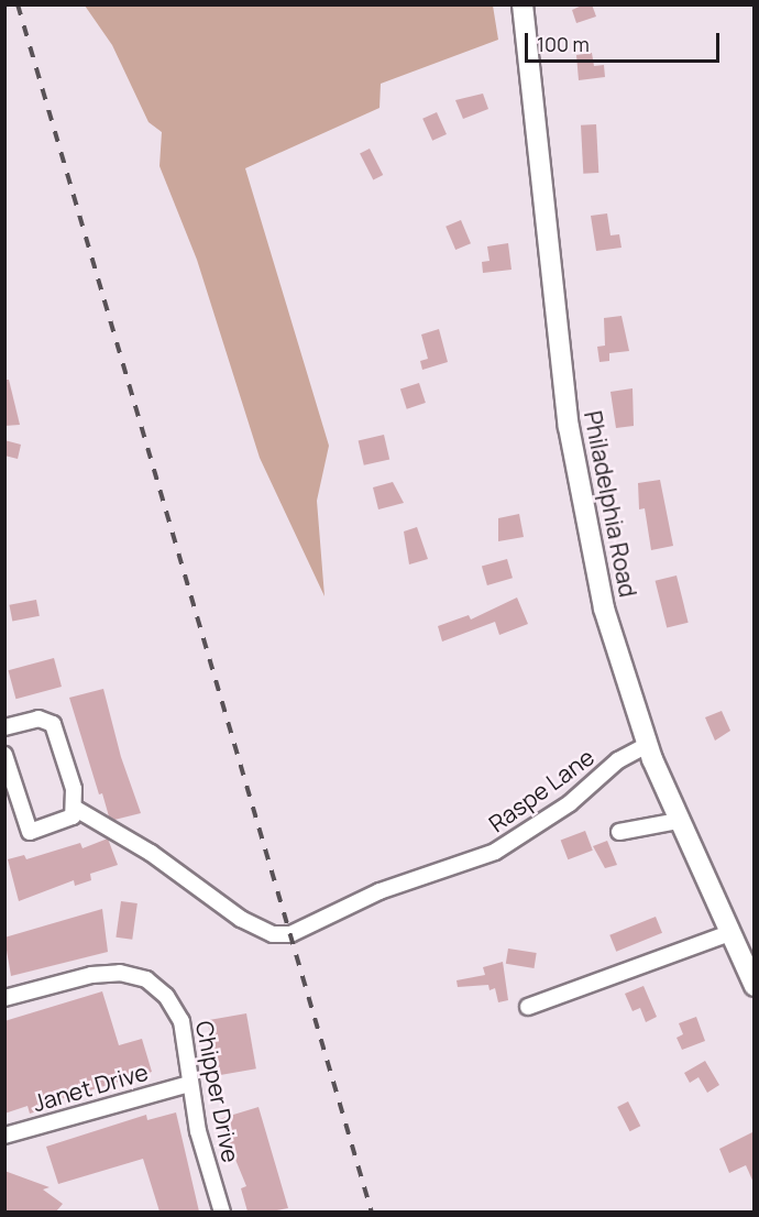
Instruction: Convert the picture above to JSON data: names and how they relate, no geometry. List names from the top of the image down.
{
  "streets": {
    "main road": ["Philadelphia Road"],
    "street": ["Raspe Lane", "Janet Drive", "Chipper Drive"]
  },
  "crossings": [
    ["Philadelphia Road", "Raspe Lane"],
    ["Janet Drive", "Chipper Drive"]
  ],
  "scale_bar": "100 m"
}
